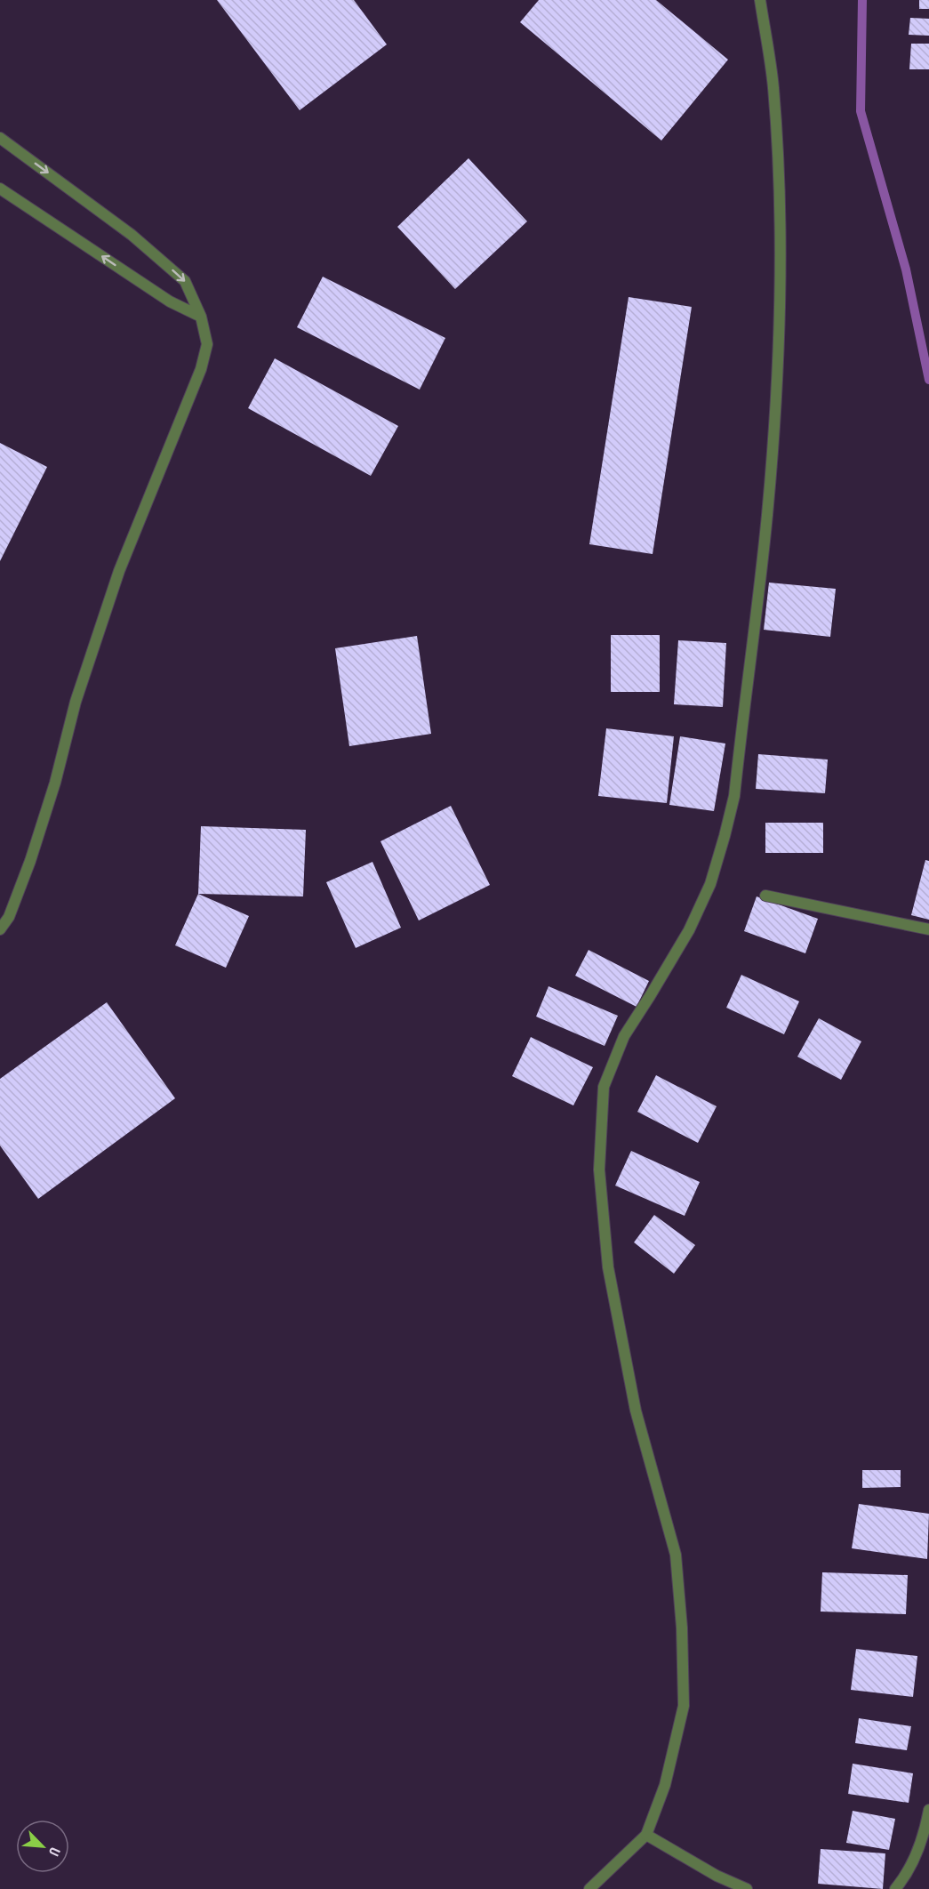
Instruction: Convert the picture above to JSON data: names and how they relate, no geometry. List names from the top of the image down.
{
  "north": "bottom right"
}
